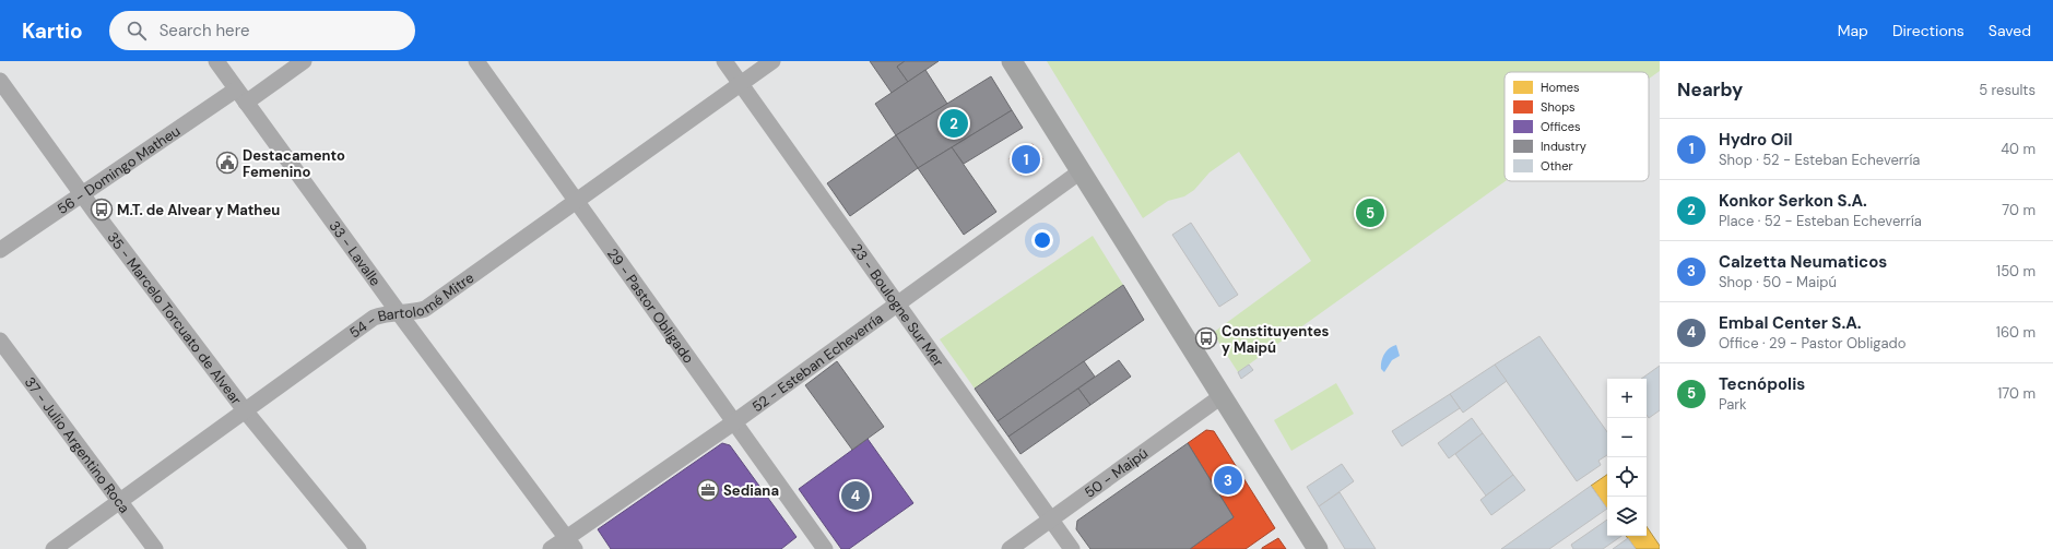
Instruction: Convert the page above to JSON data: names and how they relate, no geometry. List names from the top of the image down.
{
  "streets": {
    "street": [
      "56 - Domingo Matheu",
      "33 - Lavalle",
      "54 - Bartolomé Mitre",
      "29 - Pastor Obligado",
      "23 - Boulogne Sur Mer",
      "35 - Marcelo Torcuato de Alvear",
      "52 - Esteban Echeverría",
      "37 - Julio Argentino Roca",
      "50 - Maipú"
    ]
  },
  "crossings": [
    ["56 - Domingo Matheu", "33 - Lavalle"],
    ["56 - Domingo Matheu", "35 - Marcelo Torcuato de Alvear"],
    ["33 - Lavalle", "54 - Bartolomé Mitre"],
    ["33 - Lavalle", "52 - Esteban Echeverría"],
    ["54 - Bartolomé Mitre", "29 - Pastor Obligado"],
    ["54 - Bartolomé Mitre", "23 - Boulogne Sur Mer"],
    ["54 - Bartolomé Mitre", "35 - Marcelo Torcuato de Alvear"],
    ["54 - Bartolomé Mitre", "37 - Julio Argentino Roca"],
    ["29 - Pastor Obligado", "52 - Esteban Echeverría"],
    ["23 - Boulogne Sur Mer", "52 - Esteban Echeverría"],
    ["23 - Boulogne Sur Mer", "50 - Maipú"]
  ],
  "places": {
    "public building": ["Destacamento Femenino"],
    "bus stop": ["M.T. de Alvear y Matheu", "Constituyentes y Maipú"],
    "office": ["Sediana"]
  },
  "legend": [
    "Homes",
    "Shops",
    "Offices",
    "Industry",
    "Other"
  ],
  "page": {
    "header": "Kartio",
    "search": "Search here",
    "nav": ["Map", "Directions", "Saved"],
    "heading": ["Nearby", "5 results"],
    "pins": [
      "2",
      "1",
      "5",
      "3",
      "4"
    ],
    "list": [
      {
        "mark": "1",
        "name": "Hydro Oil",
        "note": "Shop · 52 - Esteban Echeverría",
        "value": "40 m"
      },
      {
        "mark": "2",
        "name": "Konkor Serkon S.A.",
        "note": "Place · 52 - Esteban Echeverría",
        "value": "70 m"
      },
      {
        "mark": "3",
        "name": "Calzetta Neumaticos",
        "note": "Shop · 50 - Maipú",
        "value": "150 m"
      },
      {
        "mark": "4",
        "name": "Embal Center S.A.",
        "note": "Office · 29 - Pastor Obligado",
        "value": "160 m"
      },
      {
        "mark": "5",
        "name": "Tecnópolis",
        "note": "Park",
        "value": "170 m"
      }
    ],
    "map_buttons": ["+", "−"]
  }
}
